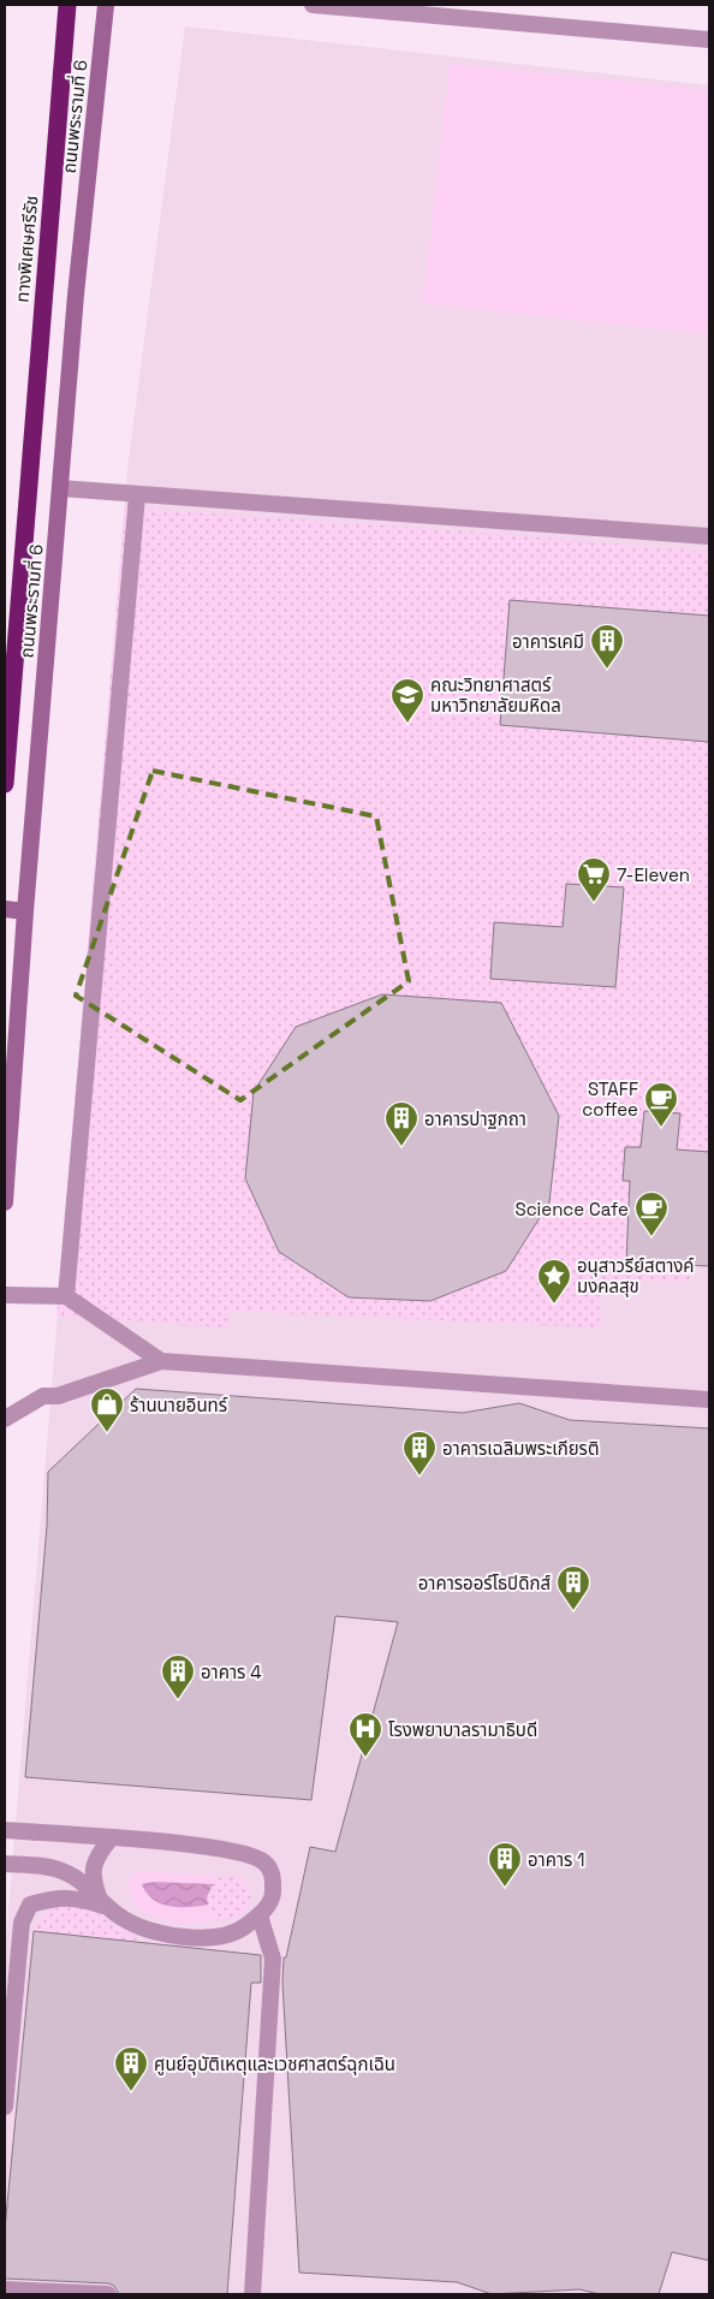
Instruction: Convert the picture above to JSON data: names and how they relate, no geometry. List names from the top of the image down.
{
  "streets": {
    "highway": ["ทางพิเศษศรีรัช"],
    "main road": ["ถนนพระรามที่ 6"]
  },
  "places": {
    "building": [
      "อาคารเคมี",
      "อาคารปาฐกถา",
      "อาคารเฉลิมพระเกียรติ",
      "อาคารออร์โธปิดิกส์",
      "อาคาร 4",
      "อาคาร 1",
      "ศูนย์อุบัติเหตุและเวชศาสตร์ฉุกเฉิน"
    ],
    "school or university": ["คณะวิทยาศาสตร์ มหาวิทยาลัยมหิดล"],
    "supermarket": ["7-Eleven"],
    "cafe": ["STAFF coffee", "Science Cafe"],
    "place": ["อนุสาวรีย์สตางค์ มงคลสุข"],
    "shop": ["ร้านนายอินทร์"],
    "hospital": ["โรงพยาบาลรามาธิบดี"]
  }
}
